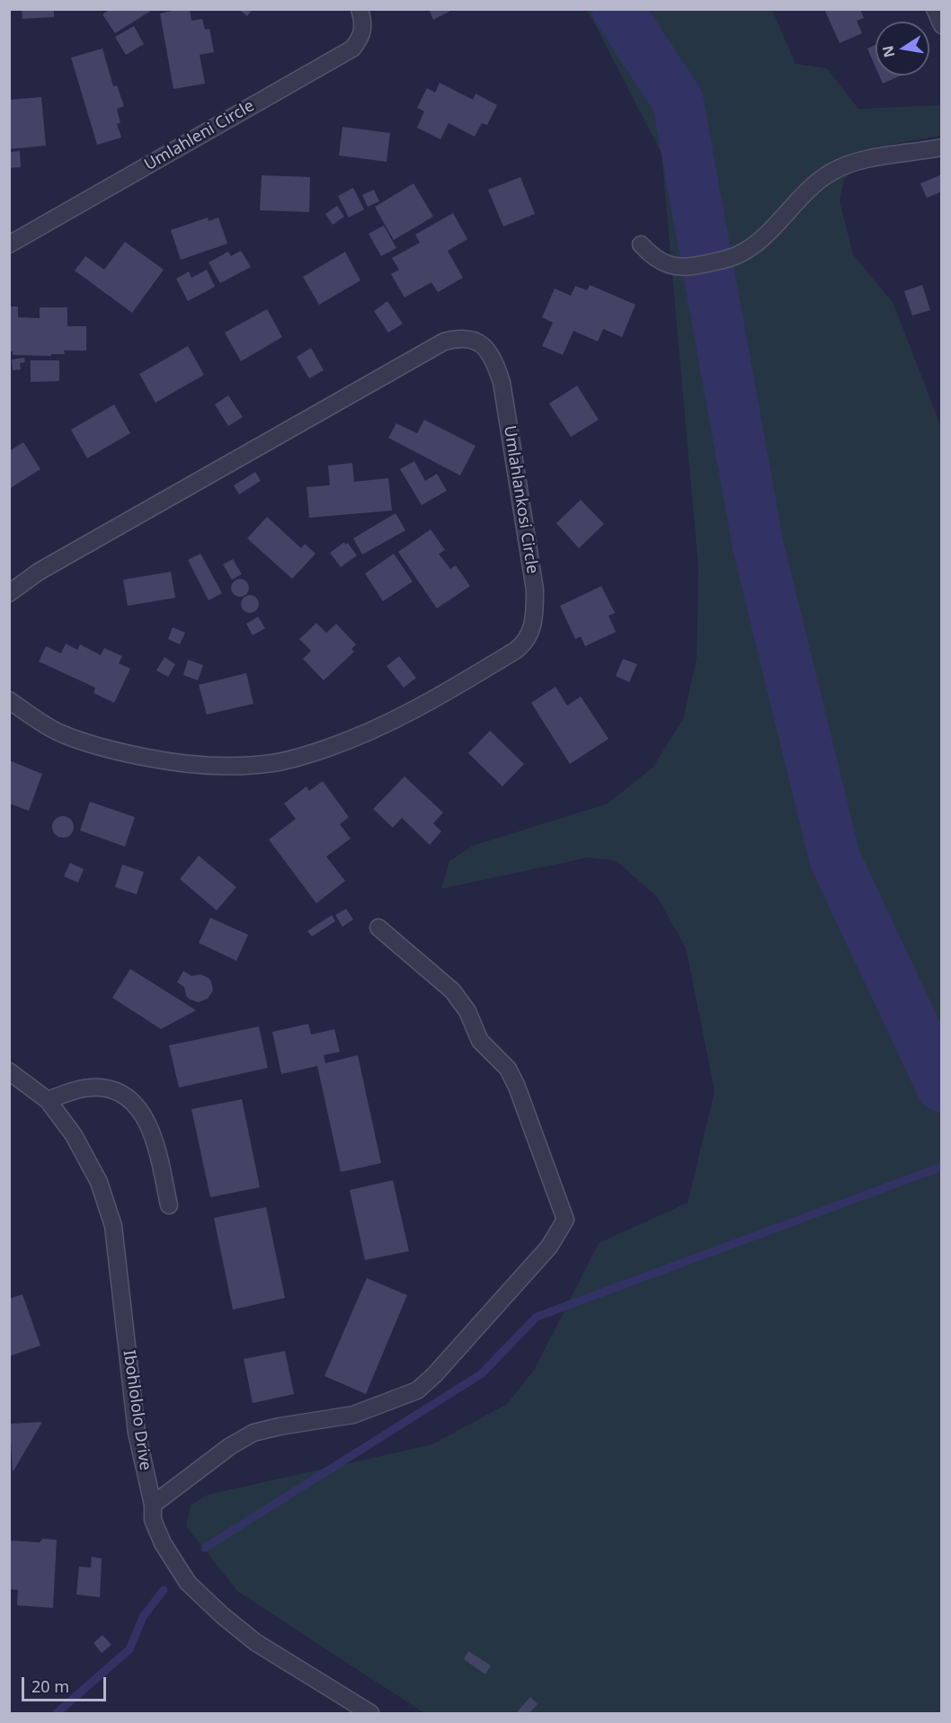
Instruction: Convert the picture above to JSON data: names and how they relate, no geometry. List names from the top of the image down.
{
  "streets": {
    "street": ["Umlahleni Circle", "Umlahlankosi Circle", "Ibohlololo Drive"]
  },
  "scale_bar": "20 m",
  "north": "left"
}
